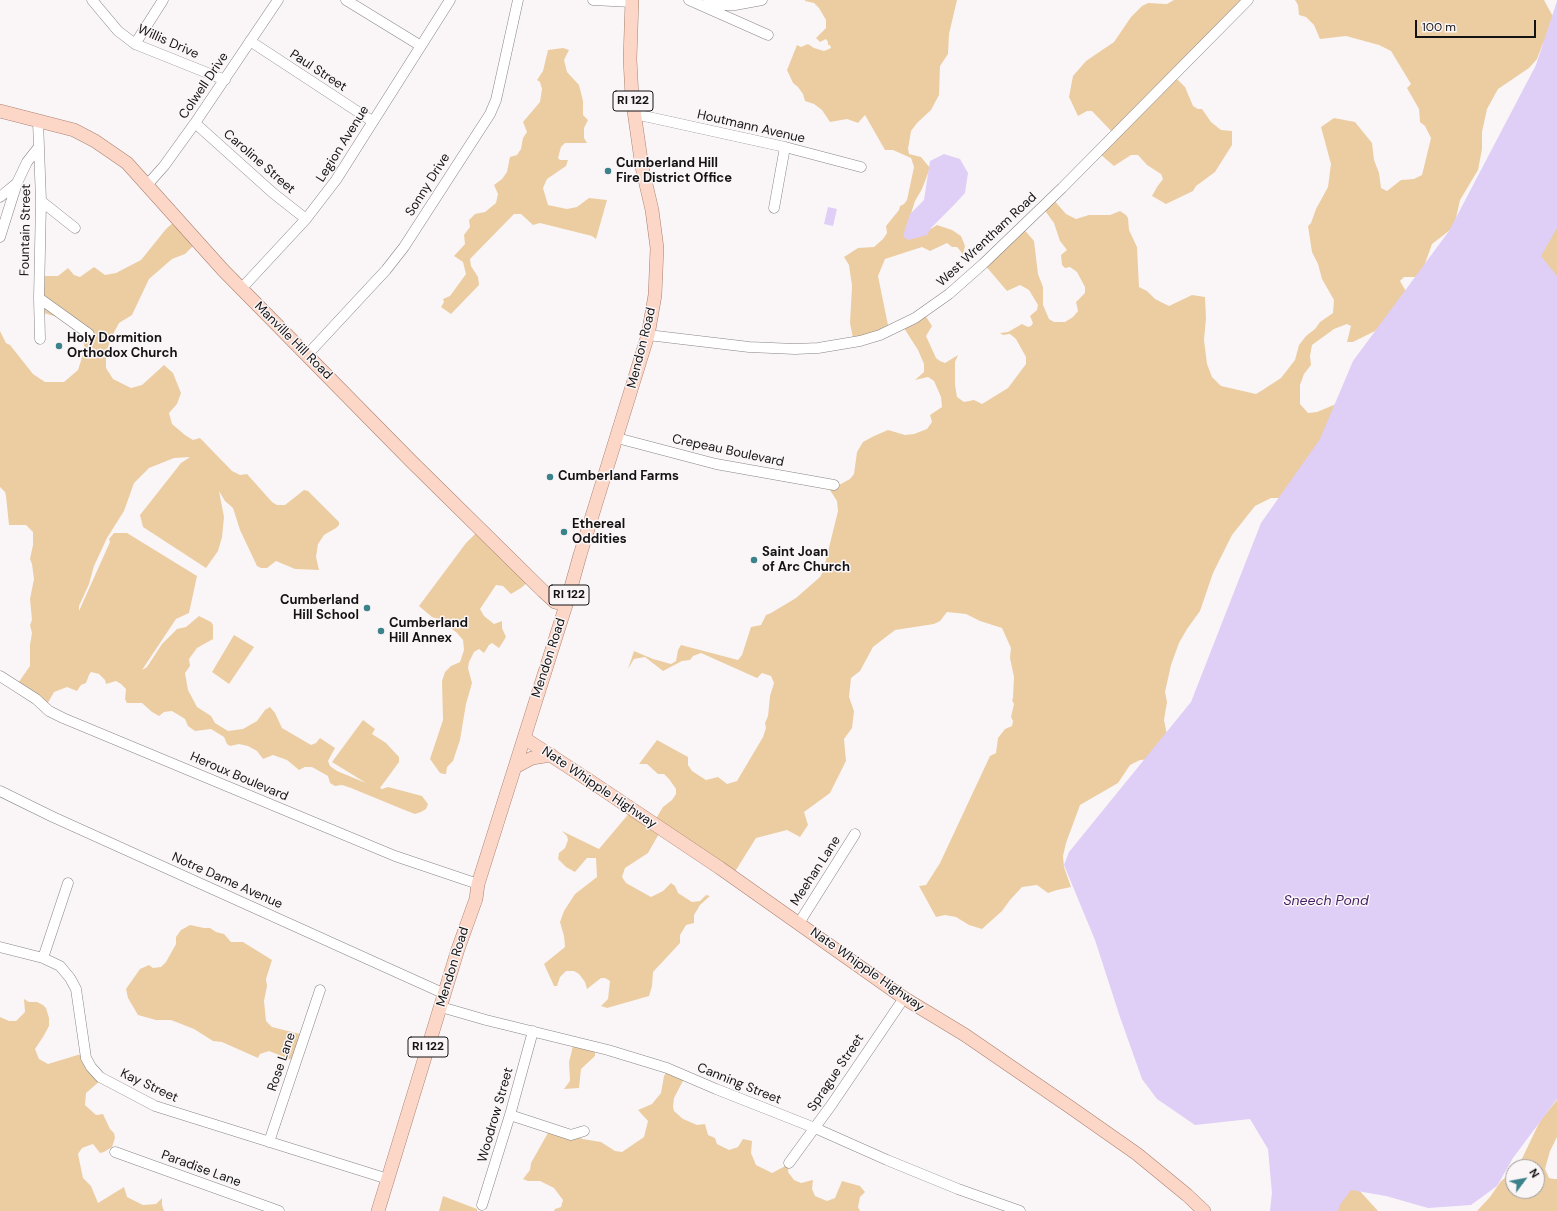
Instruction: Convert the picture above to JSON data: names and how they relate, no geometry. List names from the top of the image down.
{
  "streets": {
    "main road": [
      "RI 122",
      "Manville Hill Road",
      "Mendon Road",
      "Nate Whipple Highway"
    ],
    "street": [
      "Willis Drive",
      "Paul Street",
      "Colwell Drive",
      "Houtmann Avenue",
      "Legion Avenue",
      "Caroline Street",
      "Sonny Drive",
      "Fountain Street",
      "West Wrentham Road",
      "Crepeau Boulevard",
      "Heroux Boulevard",
      "Meehan Lane",
      "Notre Dame Avenue",
      "Rose Lane",
      "Sprague Street",
      "Canning Street",
      "Kay Street",
      "Woodrow Street",
      "Paradise Lane"
    ]
  },
  "crossings": [
    ["Willis Drive", "Colwell Drive"],
    ["Paul Street", "Colwell Drive"],
    ["Paul Street", "Legion Avenue"],
    ["Colwell Drive", "Caroline Street"],
    ["Colwell Drive", "Manville Hill Road"],
    ["Houtmann Avenue", "Mendon Road"],
    ["Legion Avenue", "Caroline Street"],
    ["Legion Avenue", "Manville Hill Road"],
    ["Sonny Drive", "Manville Hill Road"],
    ["Fountain Street", "Manville Hill Road"],
    ["West Wrentham Road", "Mendon Road"],
    ["Manville Hill Road", "Mendon Road"],
    ["Mendon Road", "Crepeau Boulevard"],
    ["Mendon Road", "Heroux Boulevard"],
    ["Mendon Road", "Nate Whipple Highway"],
    ["Mendon Road", "Notre Dame Avenue"],
    ["Mendon Road", "Canning Street"],
    ["Mendon Road", "Kay Street"],
    ["Nate Whipple Highway", "Meehan Lane"],
    ["Nate Whipple Highway", "Sprague Street"],
    ["Rose Lane", "Kay Street"],
    ["Sprague Street", "Canning Street"],
    ["Canning Street", "Woodrow Street"]
  ],
  "water": ["Sneech Pond"],
  "places": [
    "Cumberland Hill Fire District Office",
    "Holy Dormition Orthodox Church",
    "Cumberland Farms",
    "Ethereal Oddities",
    "Saint Joan of Arc Church",
    "Cumberland Hill School",
    "Cumberland Hill Annex"
  ],
  "scale_bar": "100 m",
  "north": "top right"
}
